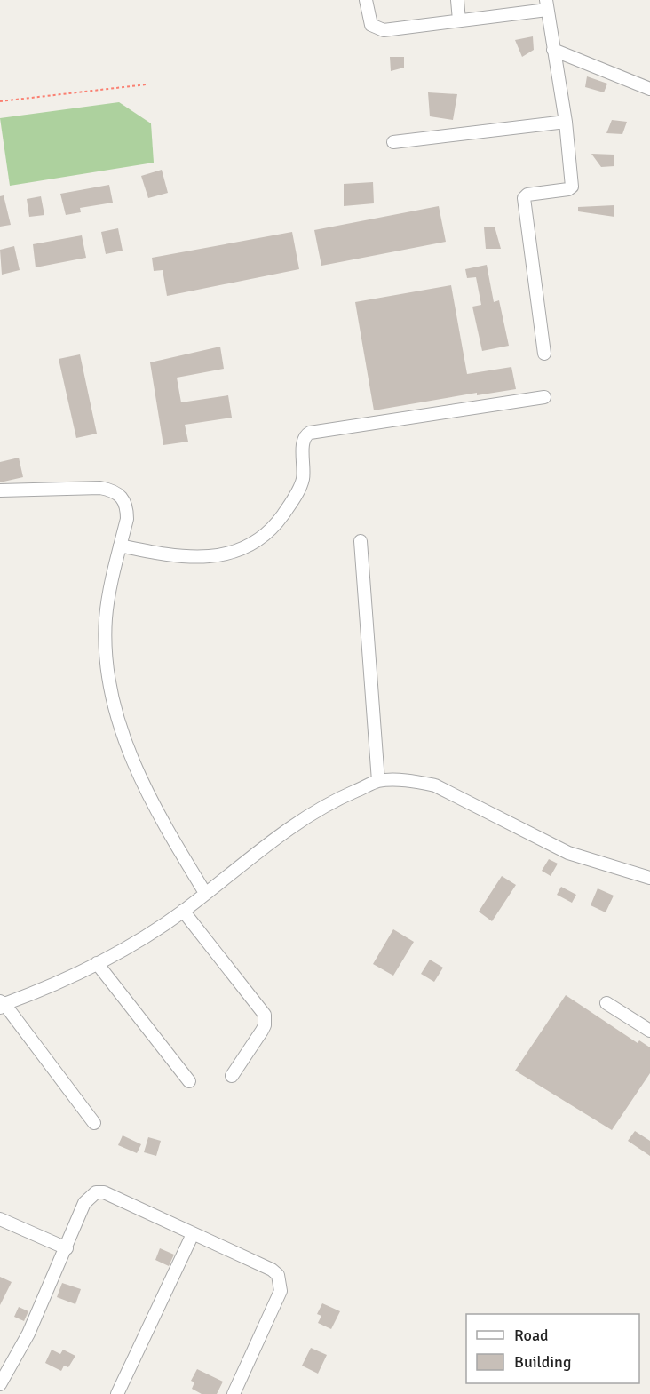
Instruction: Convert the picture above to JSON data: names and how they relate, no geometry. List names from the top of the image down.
{
  "legend": ["Road", "Building"]
}
